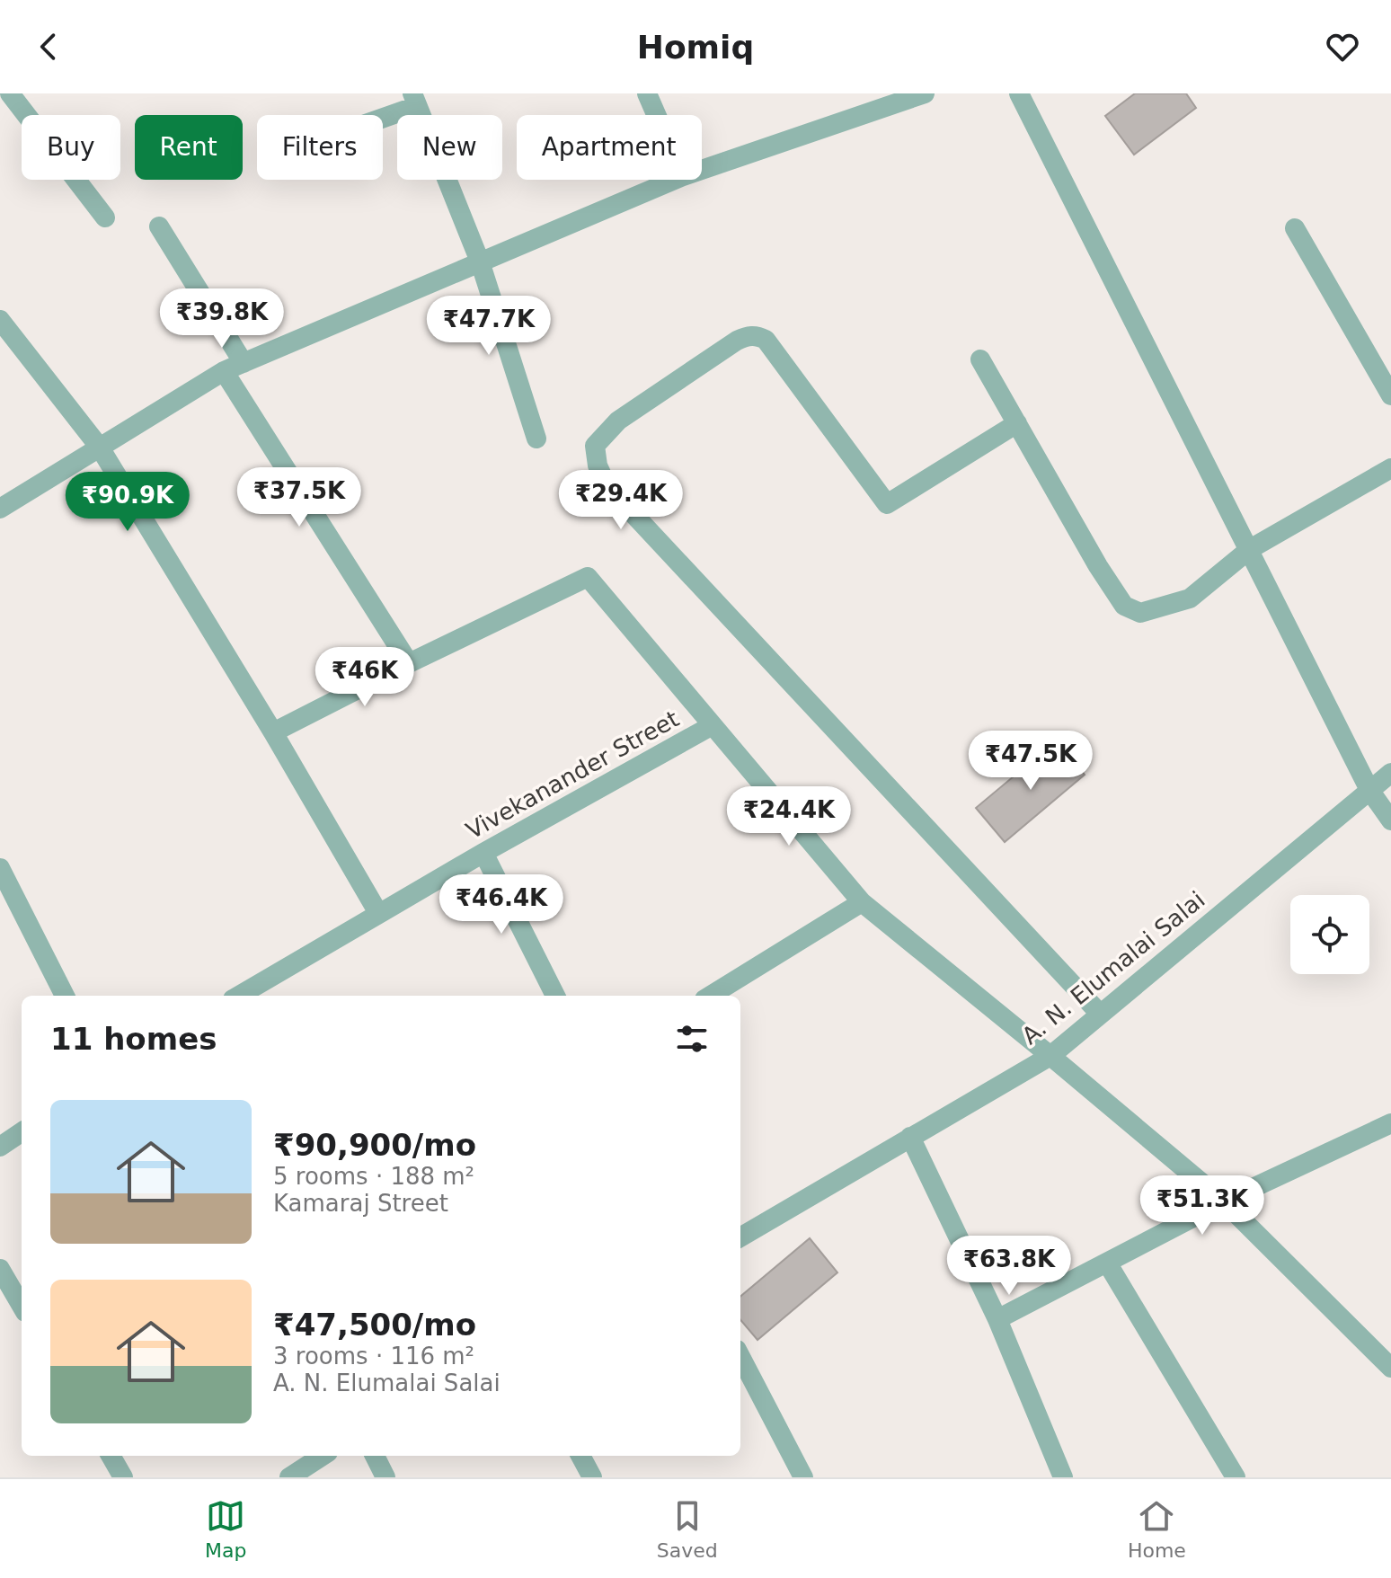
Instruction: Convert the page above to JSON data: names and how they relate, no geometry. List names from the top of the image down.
{
  "streets": {
    "street": ["Vivekanander Street", "A. N. Elumalai Salai"]
  },
  "page": {
    "header": "Homiq",
    "chip": [
      "Buy",
      "Rent",
      "Filters",
      "New",
      "Apartment"
    ],
    "price": [
      "₹39.8K",
      "₹47.7K",
      "₹37.5K",
      "₹29.4K",
      "₹90.9K",
      "₹46K",
      "₹47.5K",
      "₹24.4K",
      "₹46.4K",
      "₹51.3K",
      "₹63.8K"
    ],
    "heading": "11 homes",
    "list": [
      {
        "name": "₹90,900/mo",
        "note": "5 rooms · 188 m² · Kamaraj Street"
      },
      {
        "name": "₹47,500/mo",
        "note": "3 rooms · 116 m² · A. N. Elumalai Salai"
      }
    ],
    "tabs": ["Map", "Saved", "Home"]
  }
}
